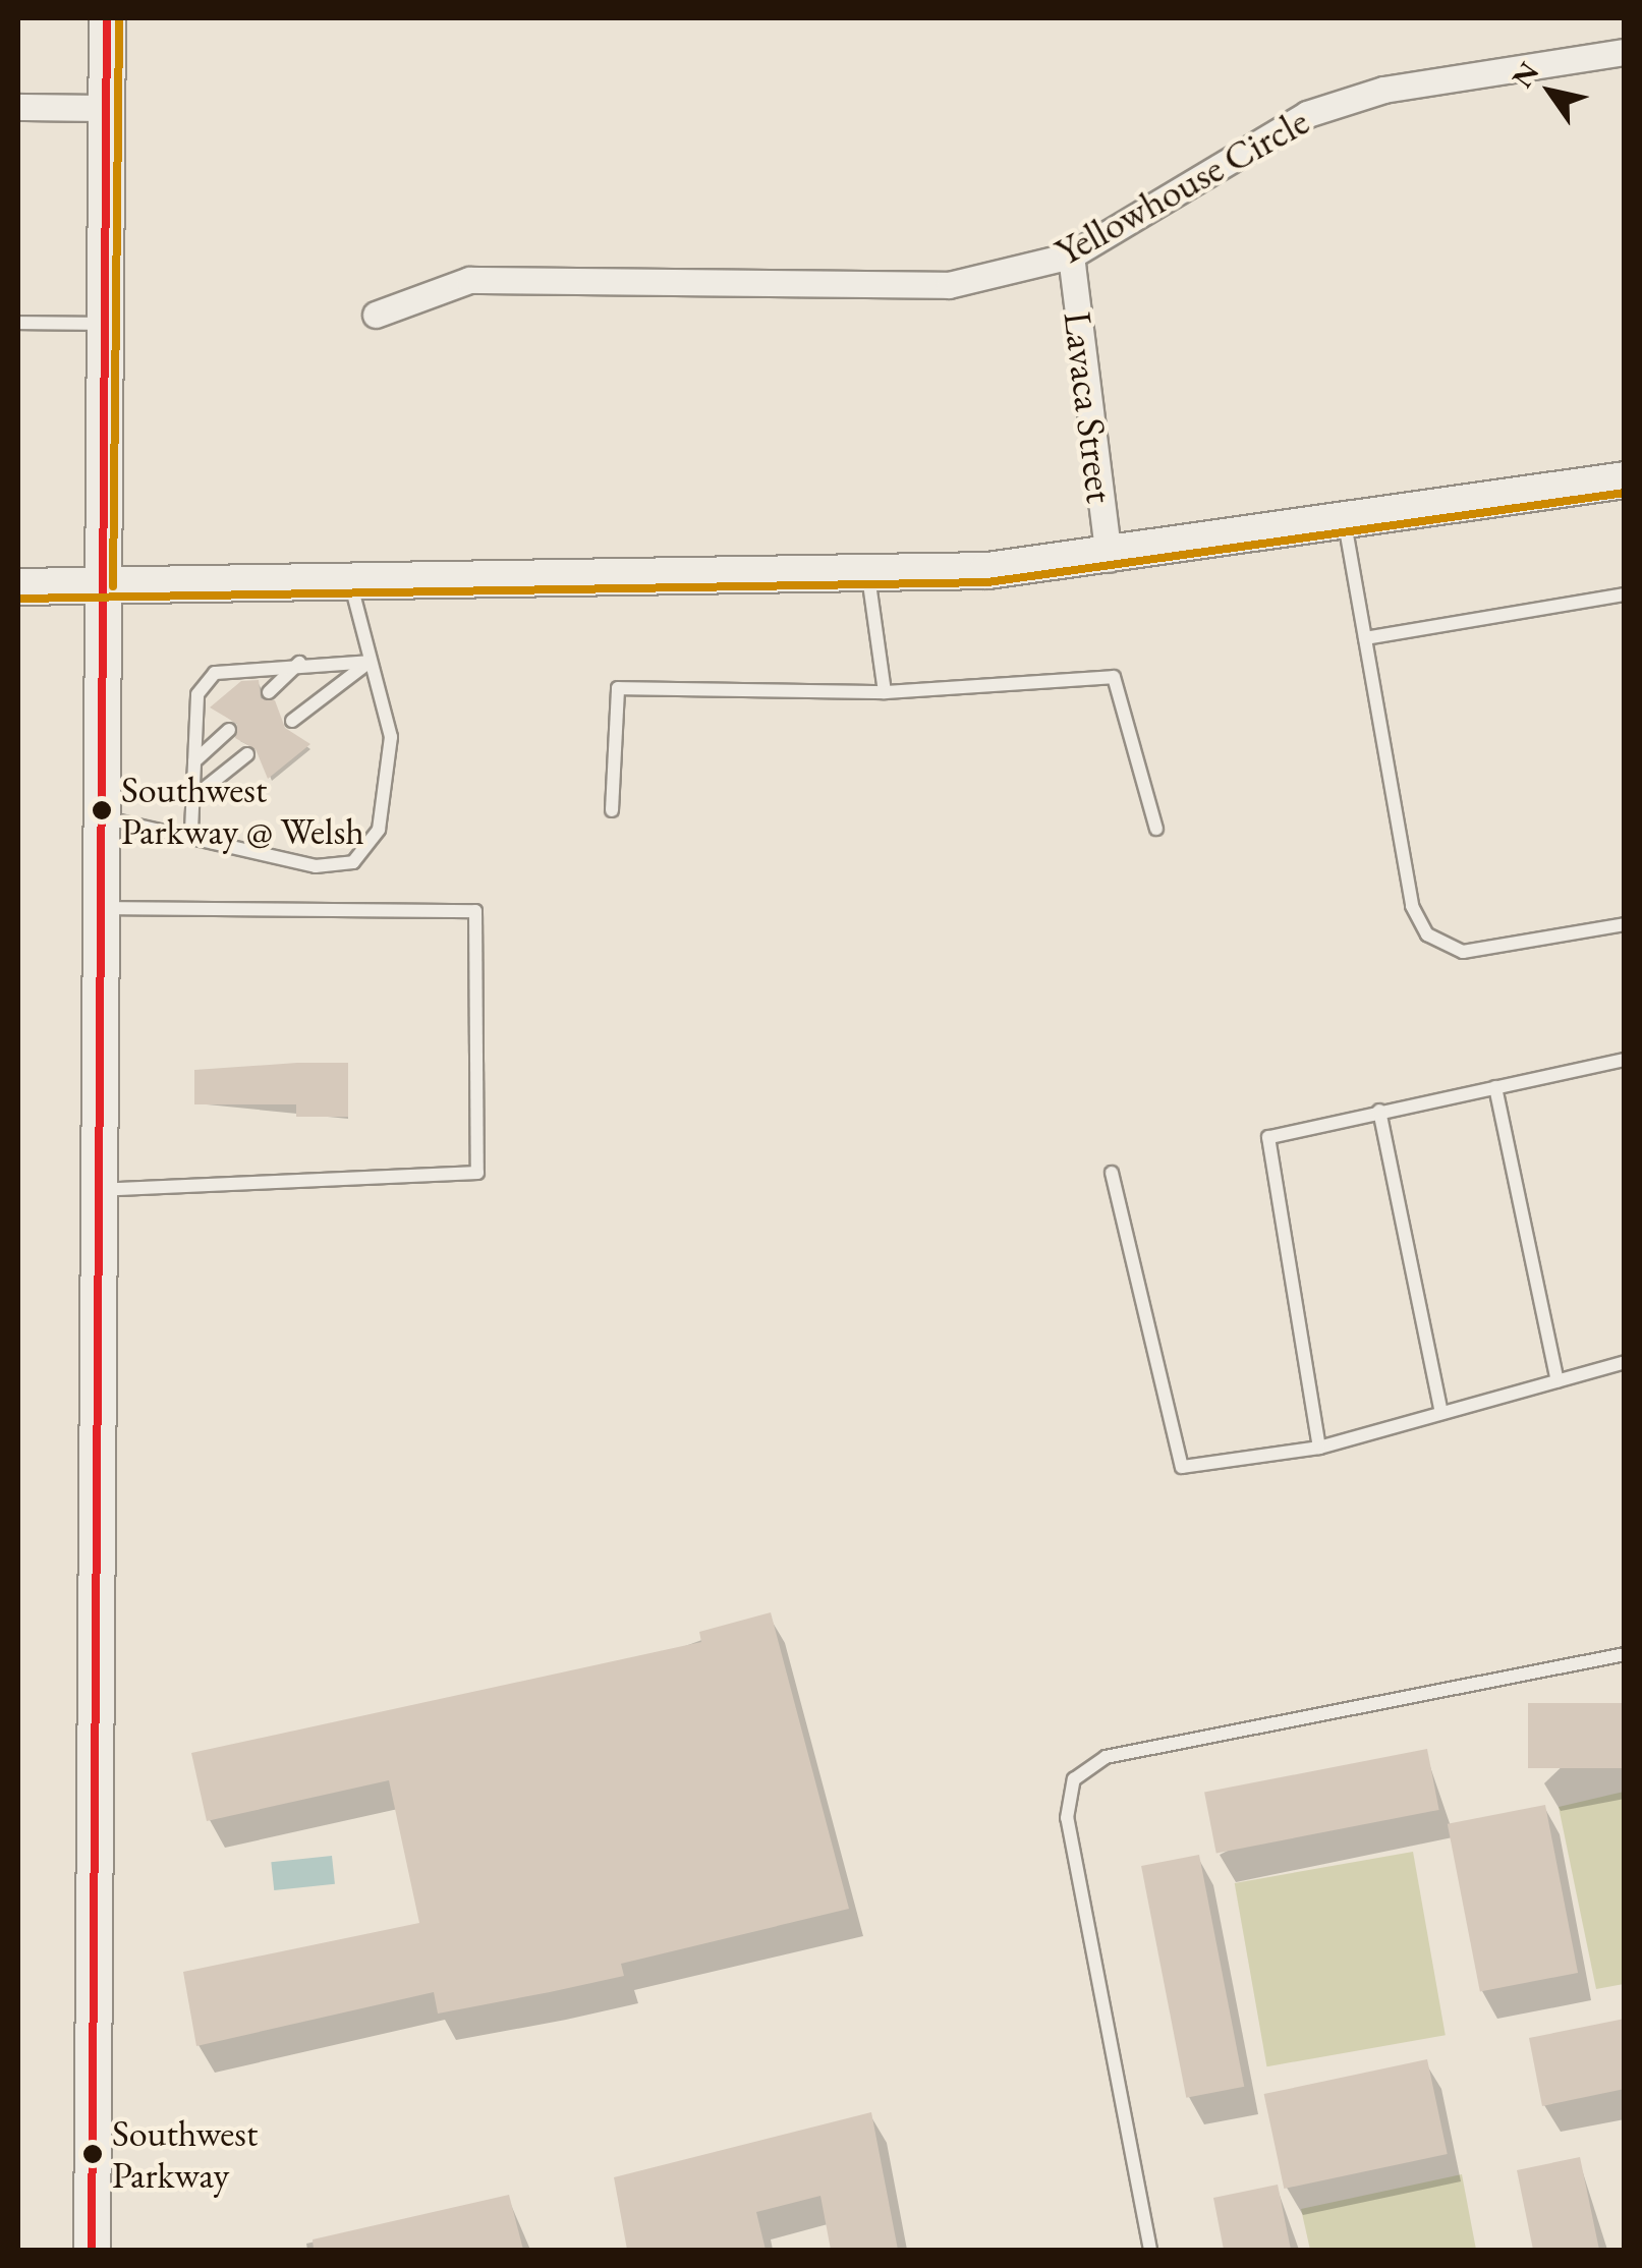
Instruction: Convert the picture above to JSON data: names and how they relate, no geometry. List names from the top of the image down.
{
  "streets": {
    "street": ["Yellowhouse Circle", "Lavaca Street"]
  },
  "crossings": [
    ["Yellowhouse Circle", "Lavaca Street"]
  ],
  "places": ["Southwest Parkway @ Welsh", "Southwest Parkway"],
  "north": "top left"
}
